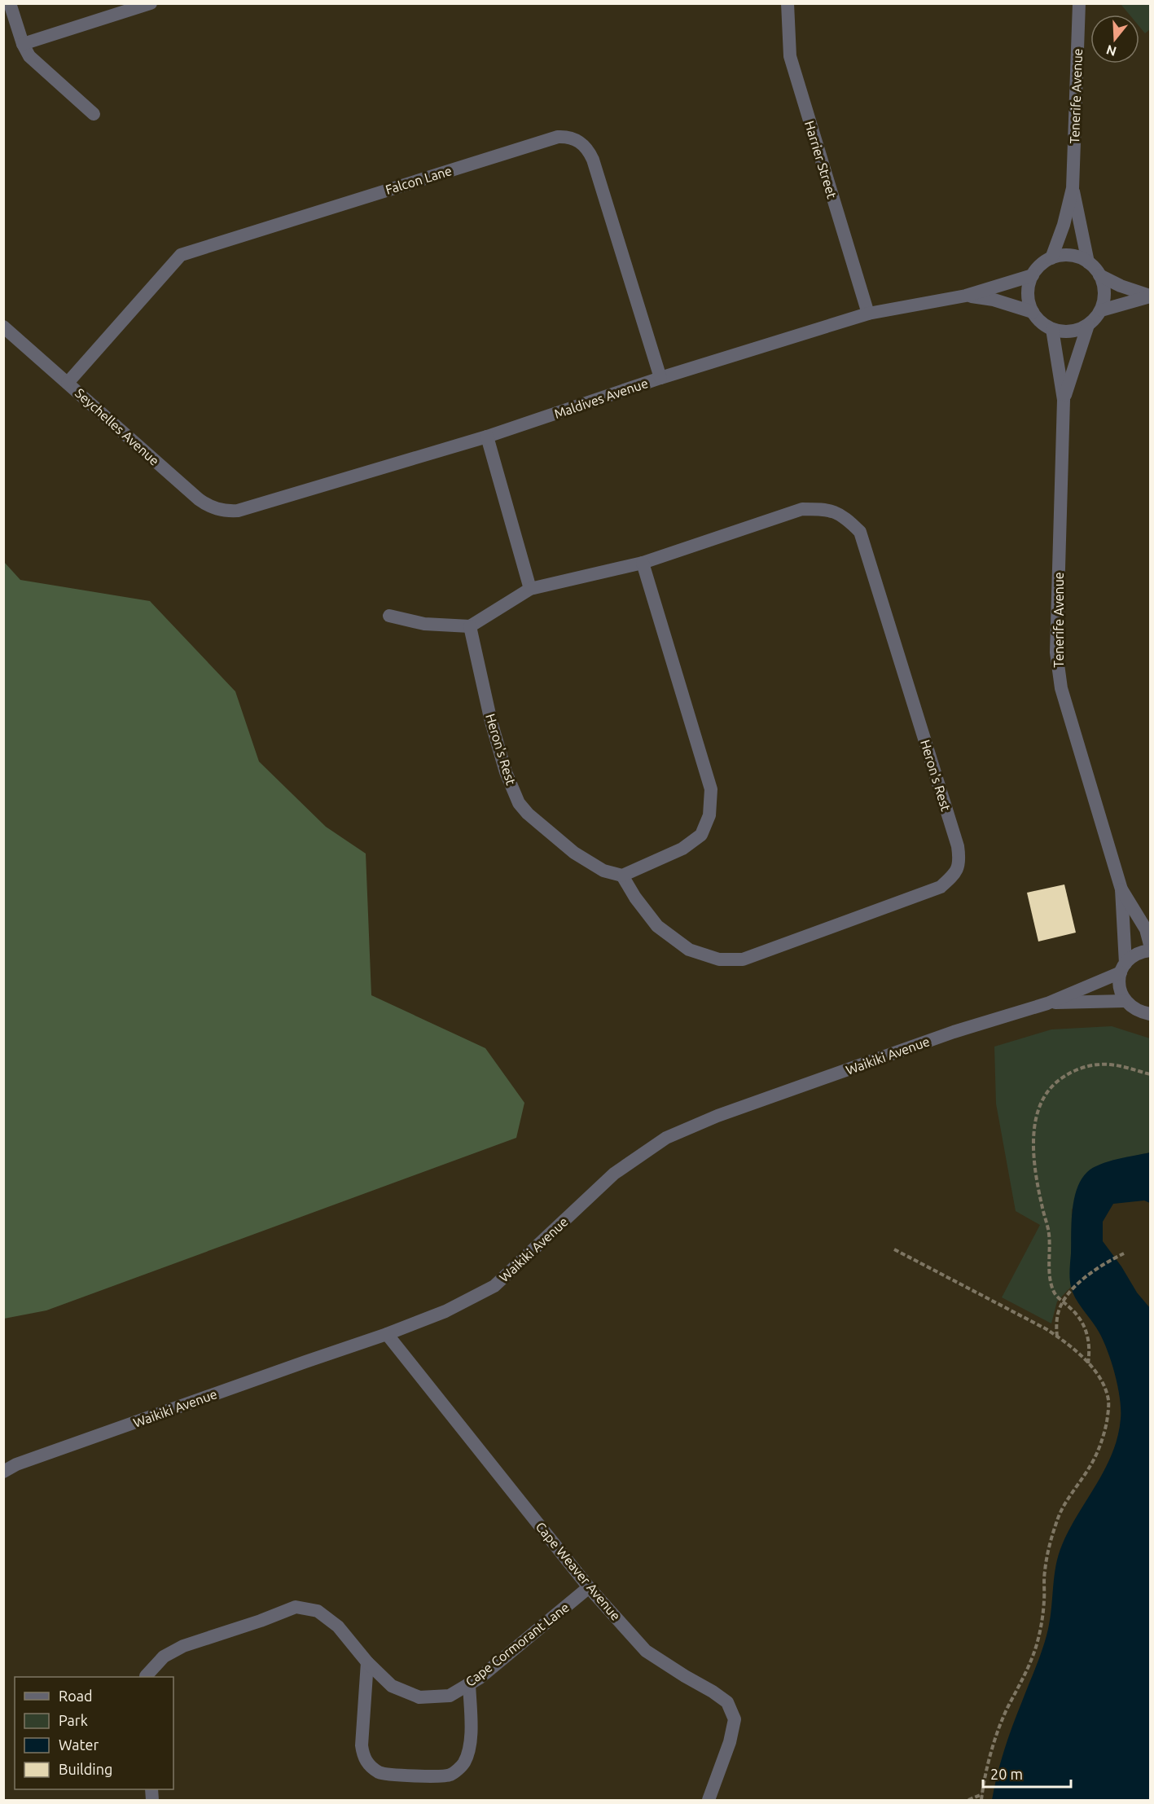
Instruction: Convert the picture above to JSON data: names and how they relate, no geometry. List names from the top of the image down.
{
  "streets": {
    "street": [
      "Tenerife Avenue",
      "Harrier Street",
      "Falcon Lane",
      "Maldives Avenue",
      "Seychelles Avenue",
      "Heron's Rest",
      "Waikiki Avenue",
      "Cape Weaver Avenue",
      "Cape Cormorant Lane"
    ]
  },
  "crossings": [
    ["Tenerife Avenue", "Maldives Avenue"],
    ["Tenerife Avenue", "Waikiki Avenue"],
    ["Harrier Street", "Maldives Avenue"],
    ["Falcon Lane", "Maldives Avenue"],
    ["Falcon Lane", "Seychelles Avenue"],
    ["Maldives Avenue", "Seychelles Avenue"],
    ["Waikiki Avenue", "Cape Weaver Avenue"],
    ["Cape Weaver Avenue", "Cape Cormorant Lane"]
  ],
  "legend": [
    "Road",
    "Park",
    "Water",
    "Building"
  ],
  "scale_bar": "20 m",
  "north": "bottom"
}
